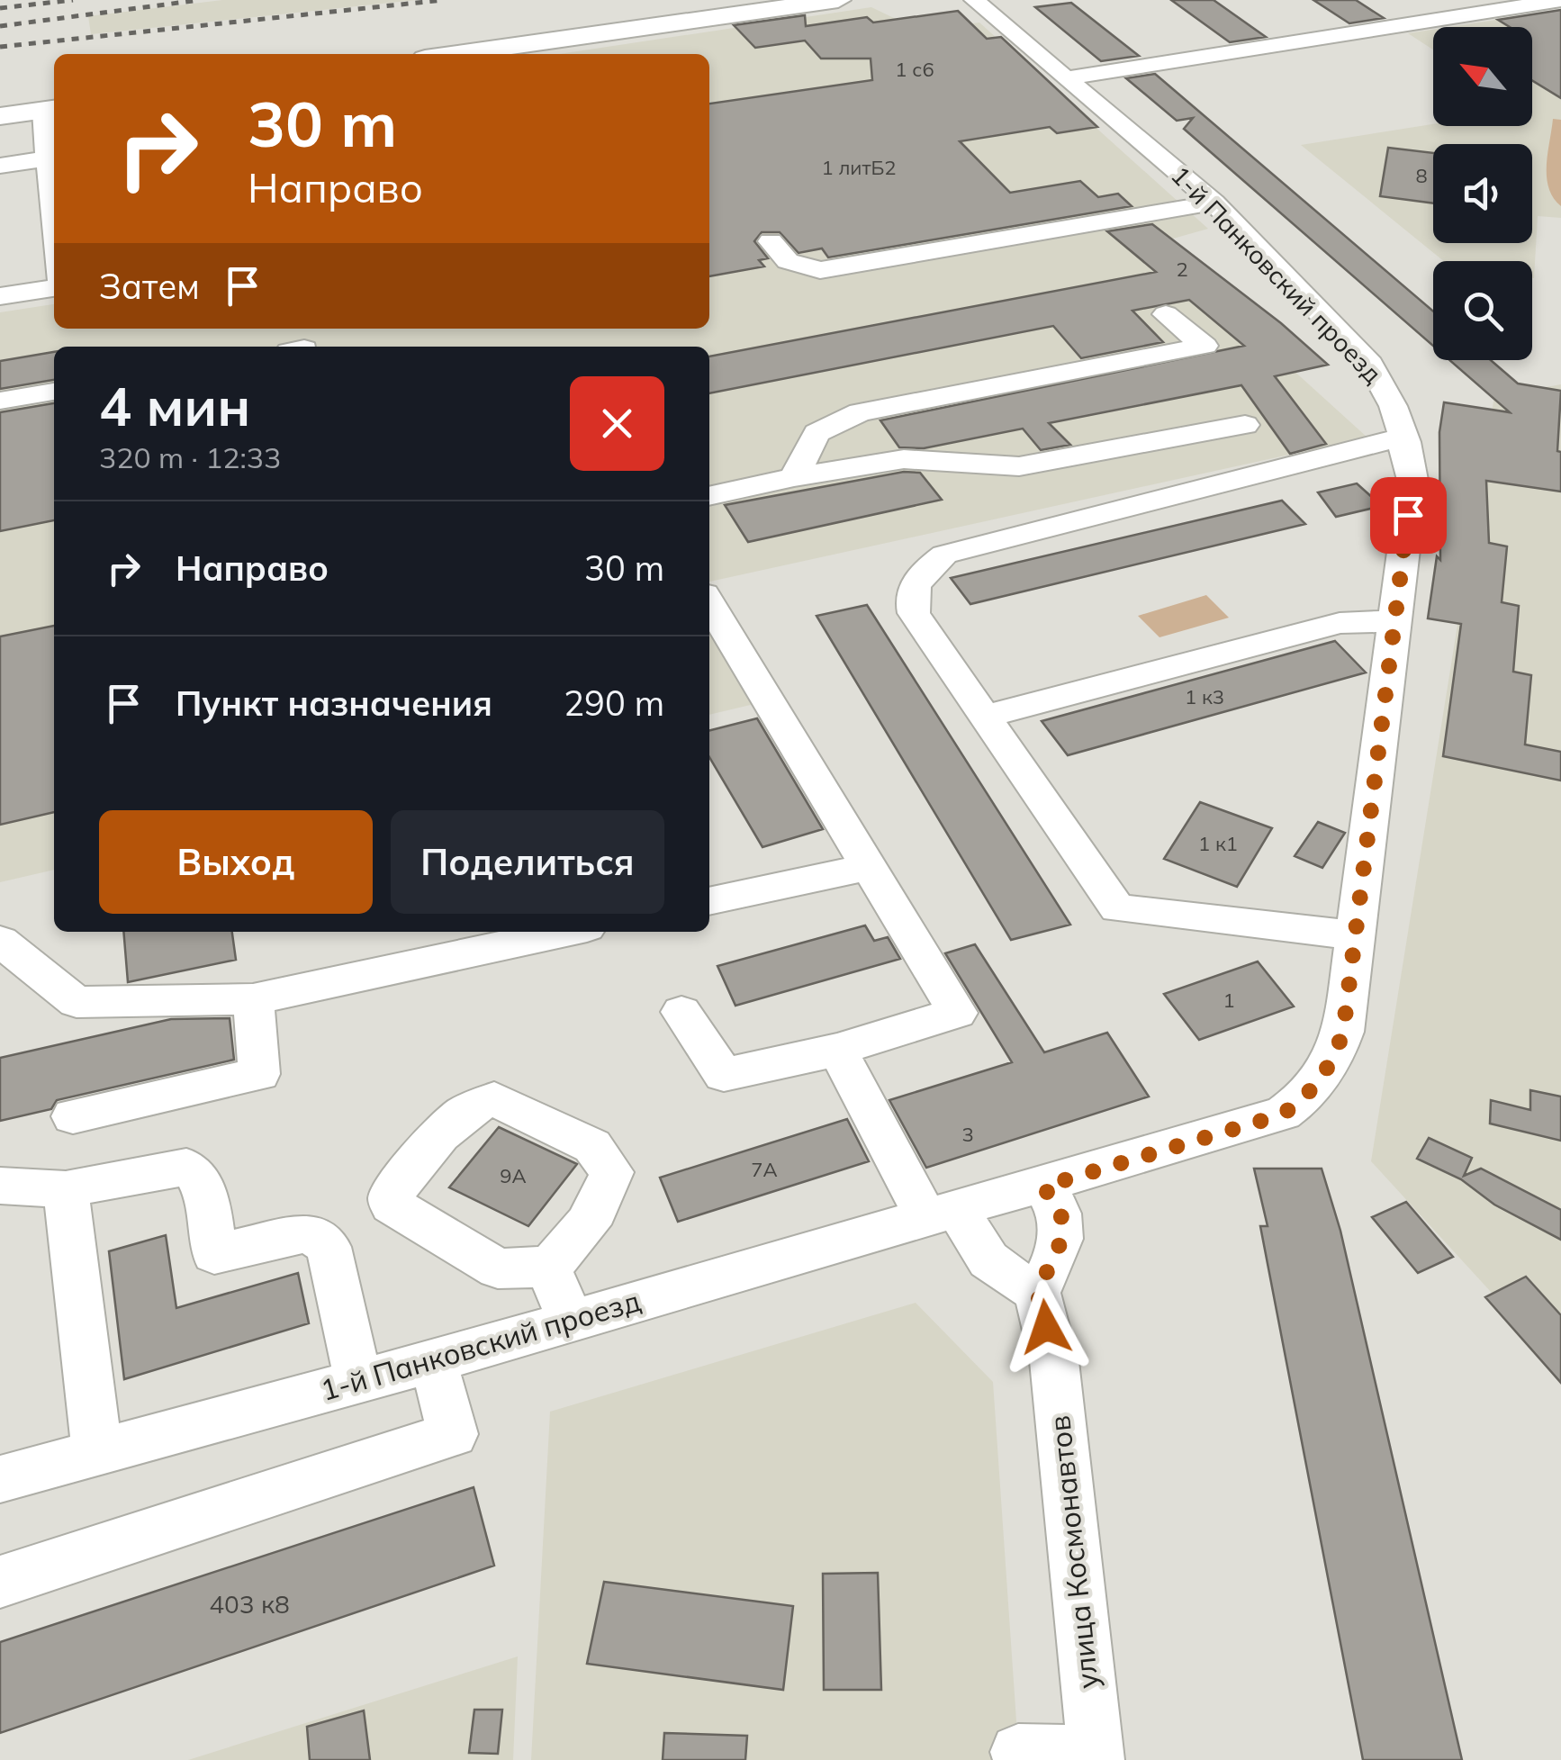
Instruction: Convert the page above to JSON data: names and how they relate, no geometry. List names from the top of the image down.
{
  "streets": {
    "street": ["1-й Панковский проезд", "улица Космонавтов"]
  },
  "house_numbers": [
    "1 с6",
    "1 литБ2",
    "8",
    "2",
    "1 к3",
    "1 к1",
    "1",
    "3",
    "7А",
    "9А",
    "403 к8"
  ],
  "north": "top left",
  "page": {
    "turn": ["30 m", "Направо"],
    "then": "Затем",
    "heading": ["4 мин", "320 m · 12:33"],
    "list": [
      {
        "name": "Направо",
        "value": "30 m"
      },
      {
        "name": "Пункт назначения",
        "value": "290 m"
      }
    ],
    "buttons": ["Выход", "Поделиться"]
  }
}
